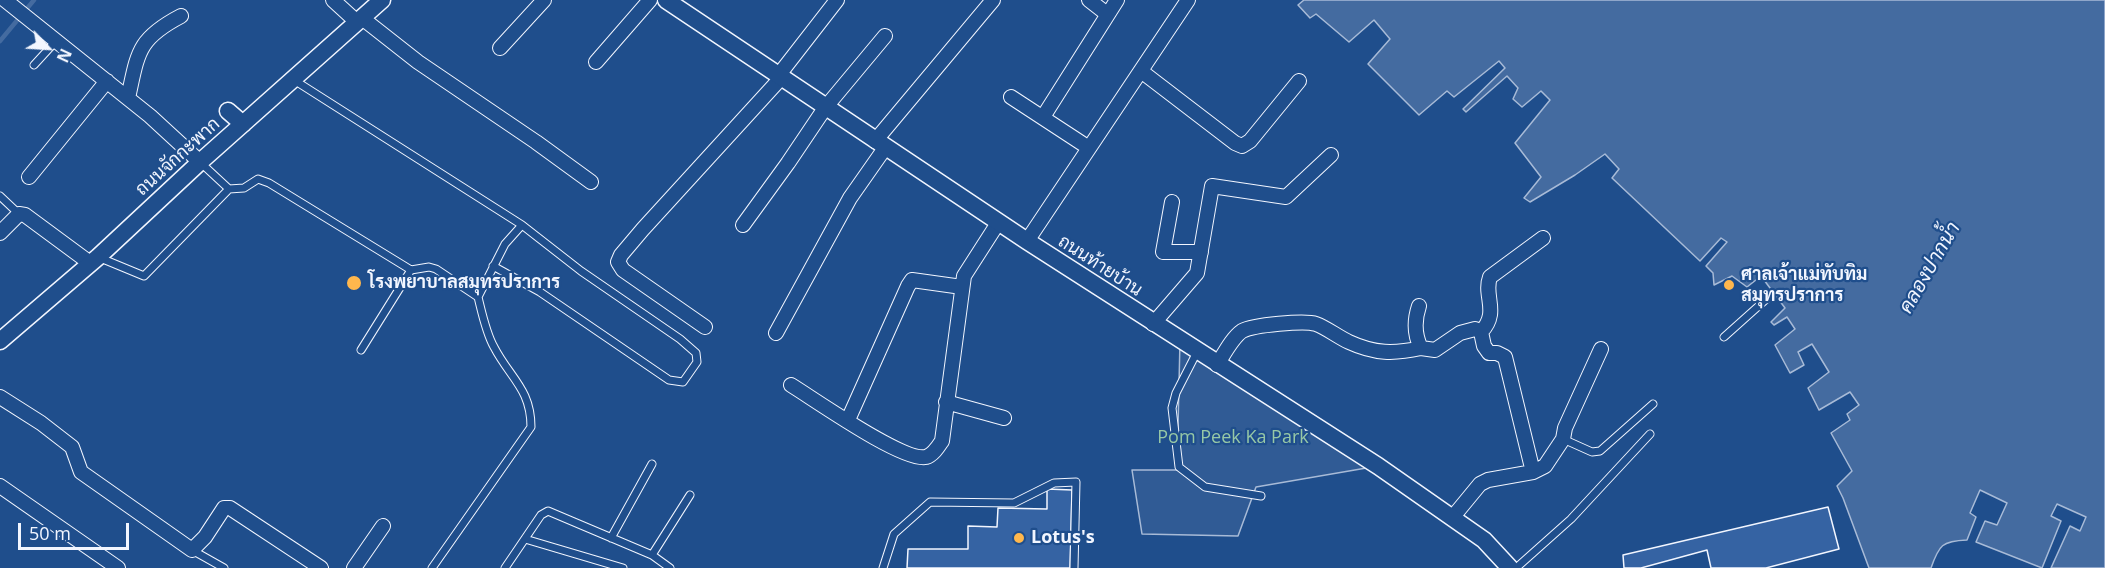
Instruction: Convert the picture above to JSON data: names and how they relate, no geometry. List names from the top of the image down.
{
  "streets": {
    "street": ["ถนนจักกะพาก", "ถนนท้ายบ้าน"]
  },
  "water": ["คลองปากน้ำ"],
  "parks": ["Pom Peek Ka Park"],
  "places": ["โรงพยาบาลสมุทรปราการ", "ศาลเจ้าแม่ทับทิม สมุทรปราการ", "Lotus's"],
  "scale_bar": "50 m",
  "north": "bottom right"
}
